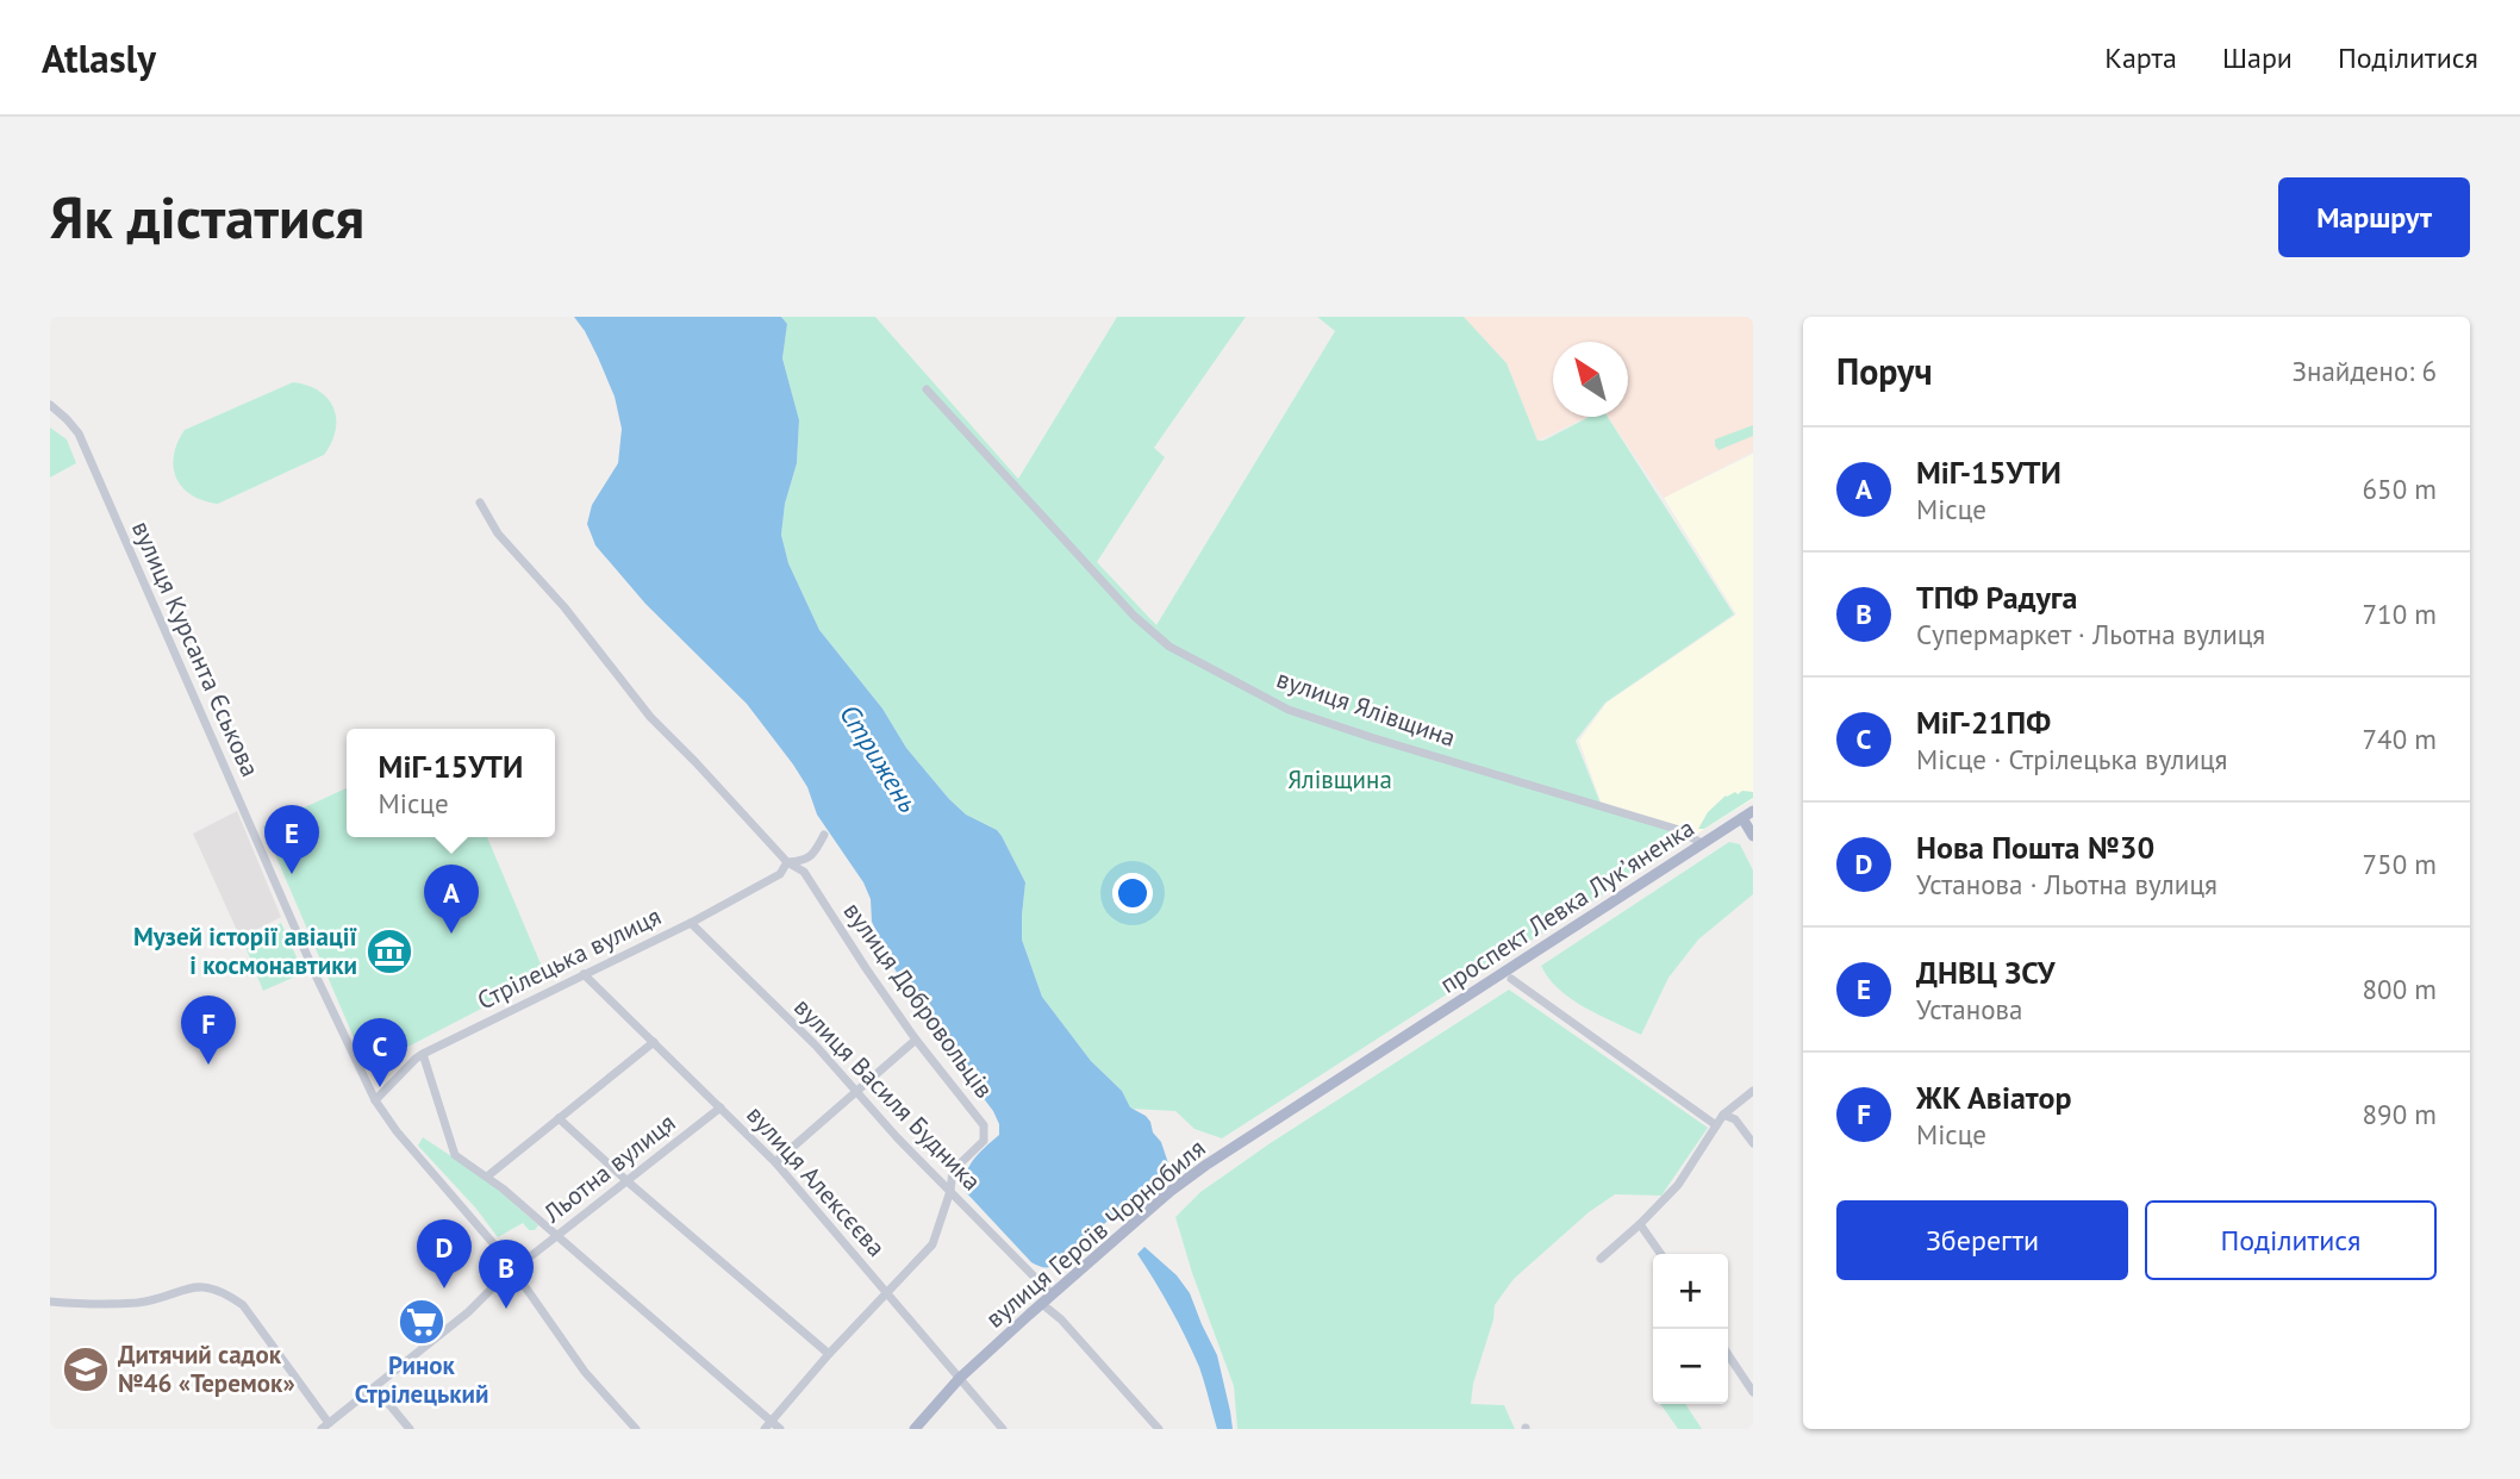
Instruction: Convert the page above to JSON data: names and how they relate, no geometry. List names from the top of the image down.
{
  "streets": {
    "main road": ["проспект Левка Лукʼяненка", "вулиця Героїв Чорнобиля"],
    "street": [
      "вулиця Курсанта Єськова",
      "вулиця Ялівщина",
      "Стрілецька вулиця",
      "вулиця Добровольців",
      "вулиця Василя Будника",
      "Льотна вулиця",
      "вулиця Алексєєва"
    ]
  },
  "crossings": [
    ["вулиця Курсанта Єськова", "Стрілецька вулиця"],
    ["вулиця Ялівщина", "проспект Левка Лукʼяненка"],
    ["проспект Левка Лукʼяненка", "вулиця Героїв Чорнобиля"],
    ["Стрілецька вулиця", "вулиця Добровольців"],
    ["Стрілецька вулиця", "вулиця Василя Будника"],
    ["Стрілецька вулиця", "вулиця Алексєєва"],
    ["вулиця Добровольців", "вулиця Василя Будника"],
    ["вулиця Добровольців", "вулиця Алексєєва"],
    ["вулиця Василя Будника", "вулиця Героїв Чорнобиля"],
    ["Льотна вулиця", "вулиця Алексєєва"],
    ["вулиця Алексєєва", "вулиця Героїв Чорнобиля"]
  ],
  "water": ["Стрижень"],
  "parks": ["Ялівщина"],
  "places": {
    "museum": ["Музей історії авіації і космонавтики"],
    "supermarket": ["Ринок Стрілецький"],
    "school or university": ["Дитячий садок №46 «Теремок»"]
  },
  "north": "top left",
  "page": {
    "header": "Atlasly",
    "nav": ["Карта", "Шари", "Поділитися"],
    "buttons": [
      "Маршрут",
      ["Зберегти", "Поділитися"]
    ],
    "title": "Як дістатися",
    "heading": ["Поруч", "Знайдено: 6"],
    "list": [
      {
        "mark": "A",
        "name": "МіГ-15УТИ",
        "note": "Місце",
        "value": "650 m"
      },
      {
        "mark": "B",
        "name": "ТПФ Радуга",
        "note": "Супермаркет · Льотна вулиця",
        "value": "710 m"
      },
      {
        "mark": "C",
        "name": "МіГ-21ПФ",
        "note": "Місце · Стрілецька вулиця",
        "value": "740 m"
      },
      {
        "mark": "D",
        "name": "Нова Пошта №30",
        "note": "Установа · Льотна вулиця",
        "value": "750 m"
      },
      {
        "mark": "E",
        "name": "ДНВЦ ЗСУ",
        "note": "Установа",
        "value": "800 m"
      },
      {
        "mark": "F",
        "name": "ЖК Авіатор",
        "note": "Місце",
        "value": "890 m"
      }
    ],
    "popup": ["МіГ-15УТИ", "Місце"],
    "pins": [
      "E",
      "A",
      "F",
      "C",
      "D",
      "B"
    ],
    "map_buttons": ["+", "−"]
  }
}
